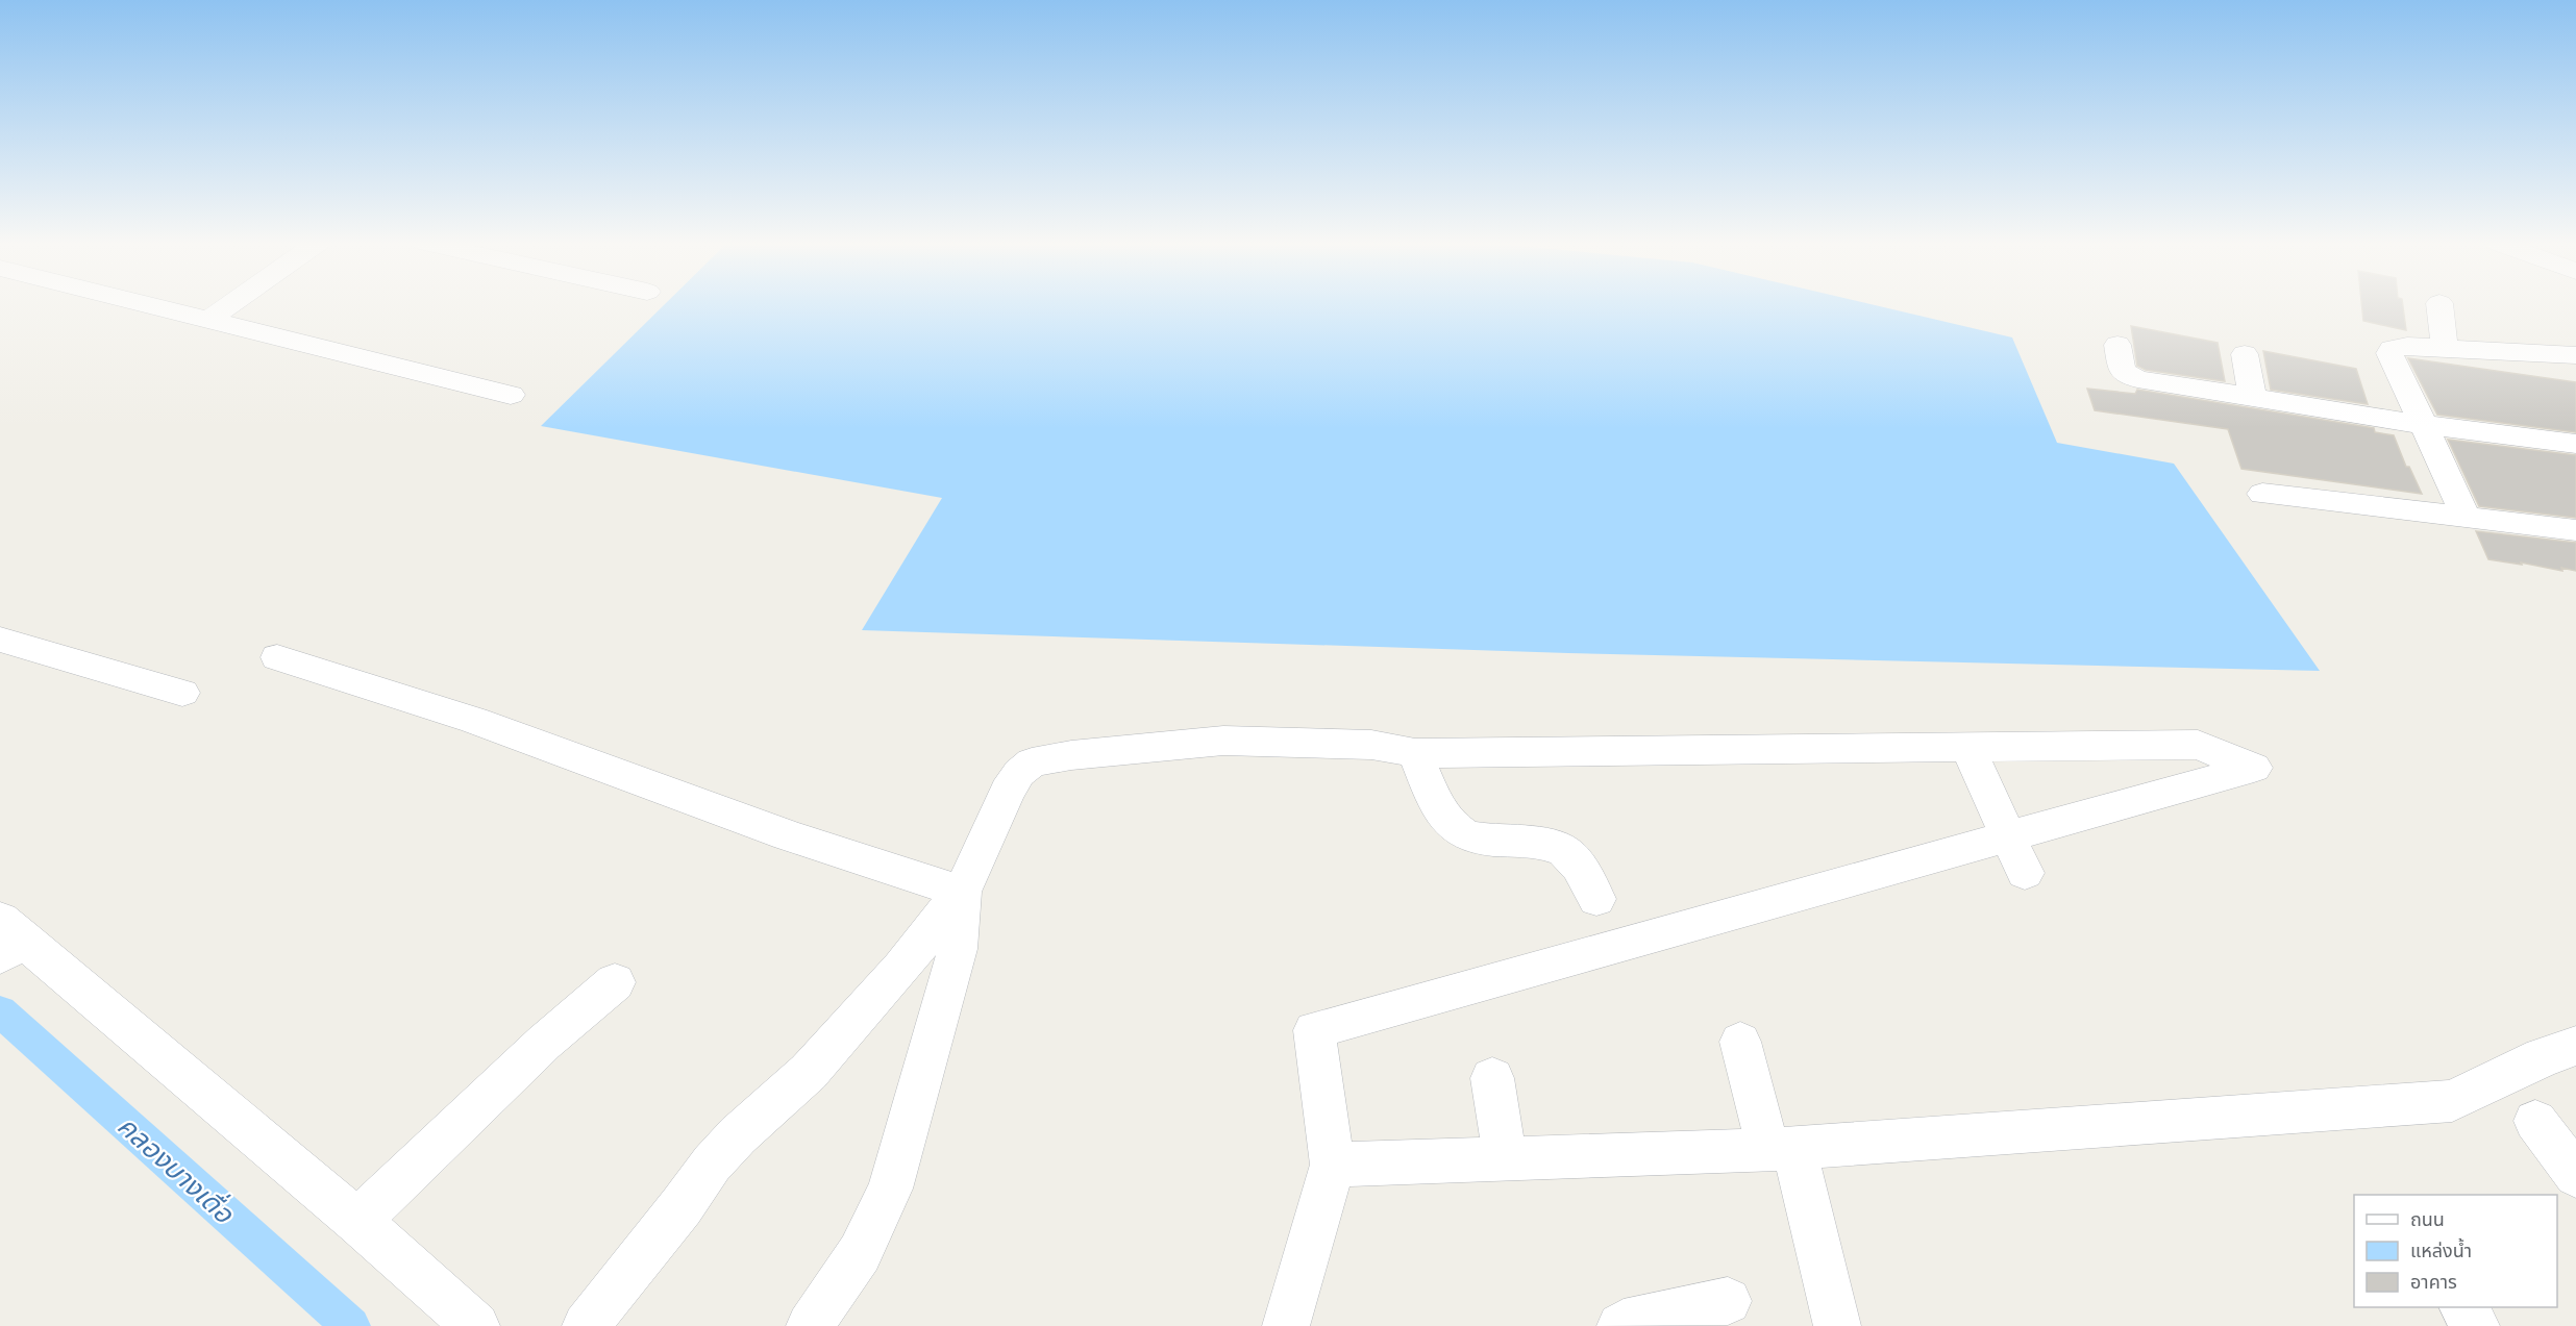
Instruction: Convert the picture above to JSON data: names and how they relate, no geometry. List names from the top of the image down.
{
  "water": ["คลองบางเดื่อ"],
  "legend": ["ถนน", "แหล่งน้ำ", "อาคาร"]
}
